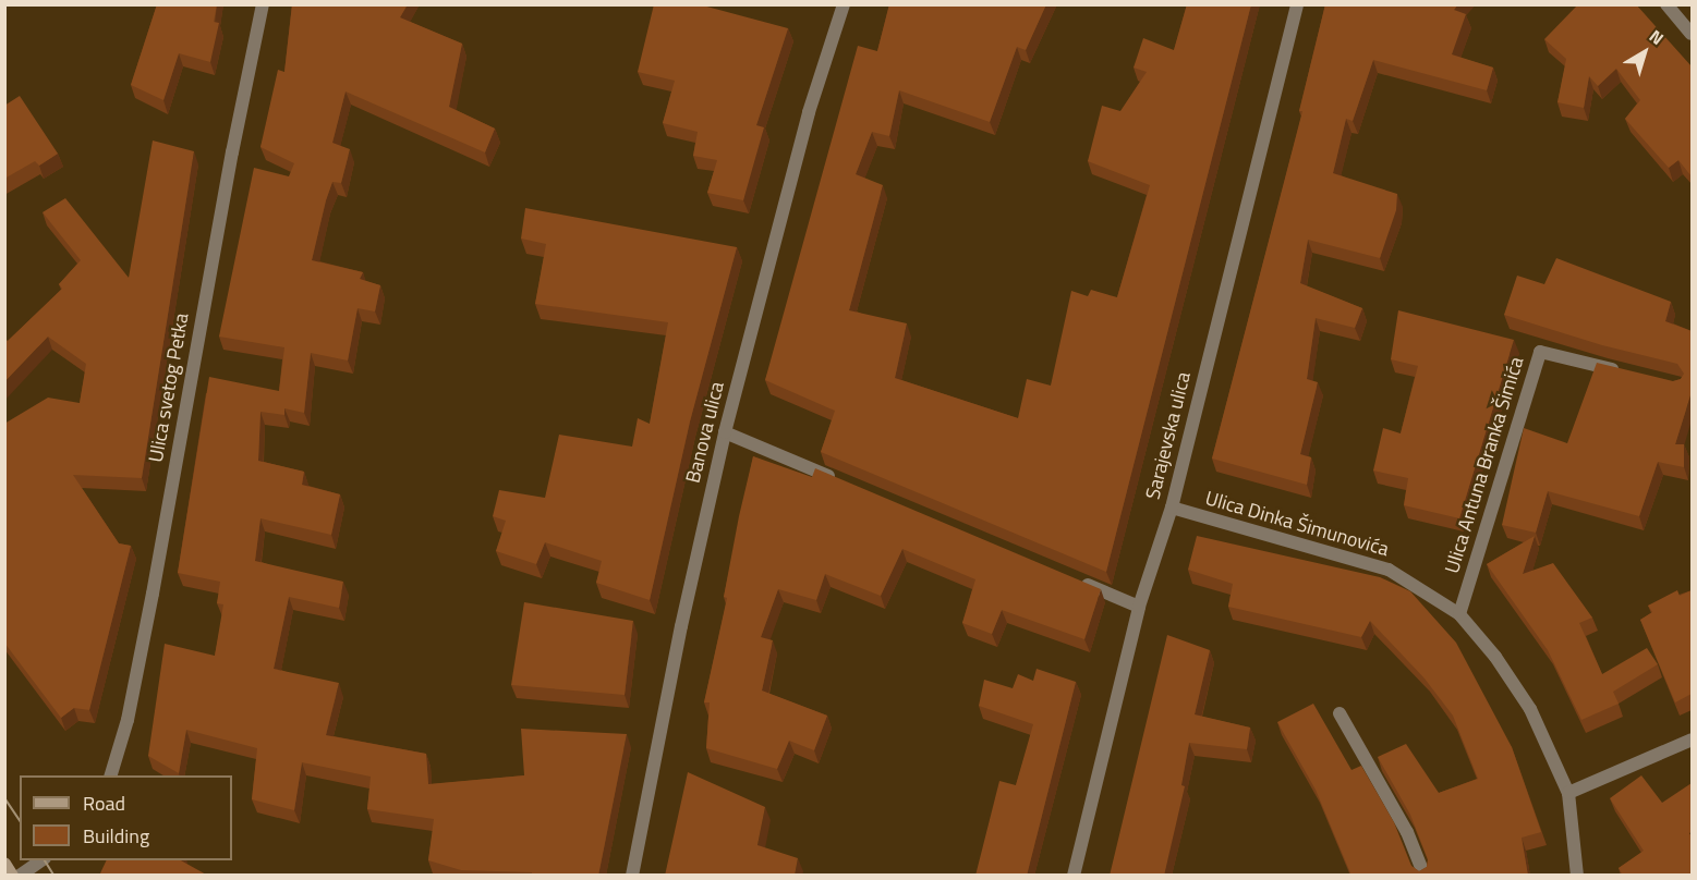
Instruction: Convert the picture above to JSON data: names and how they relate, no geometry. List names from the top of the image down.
{
  "streets": {
    "street": [
      "Ulica svetog Petka",
      "Banova ulica",
      "Sarajevska ulica",
      "Ulica Antuna Branka Šimića",
      "Ulica Dinka Šimunovića"
    ]
  },
  "crossings": [
    ["Sarajevska ulica", "Ulica Dinka Šimunovića"],
    ["Ulica Antuna Branka Šimića", "Ulica Dinka Šimunovića"]
  ],
  "legend": ["Road", "Building"],
  "north": "top right"
}
